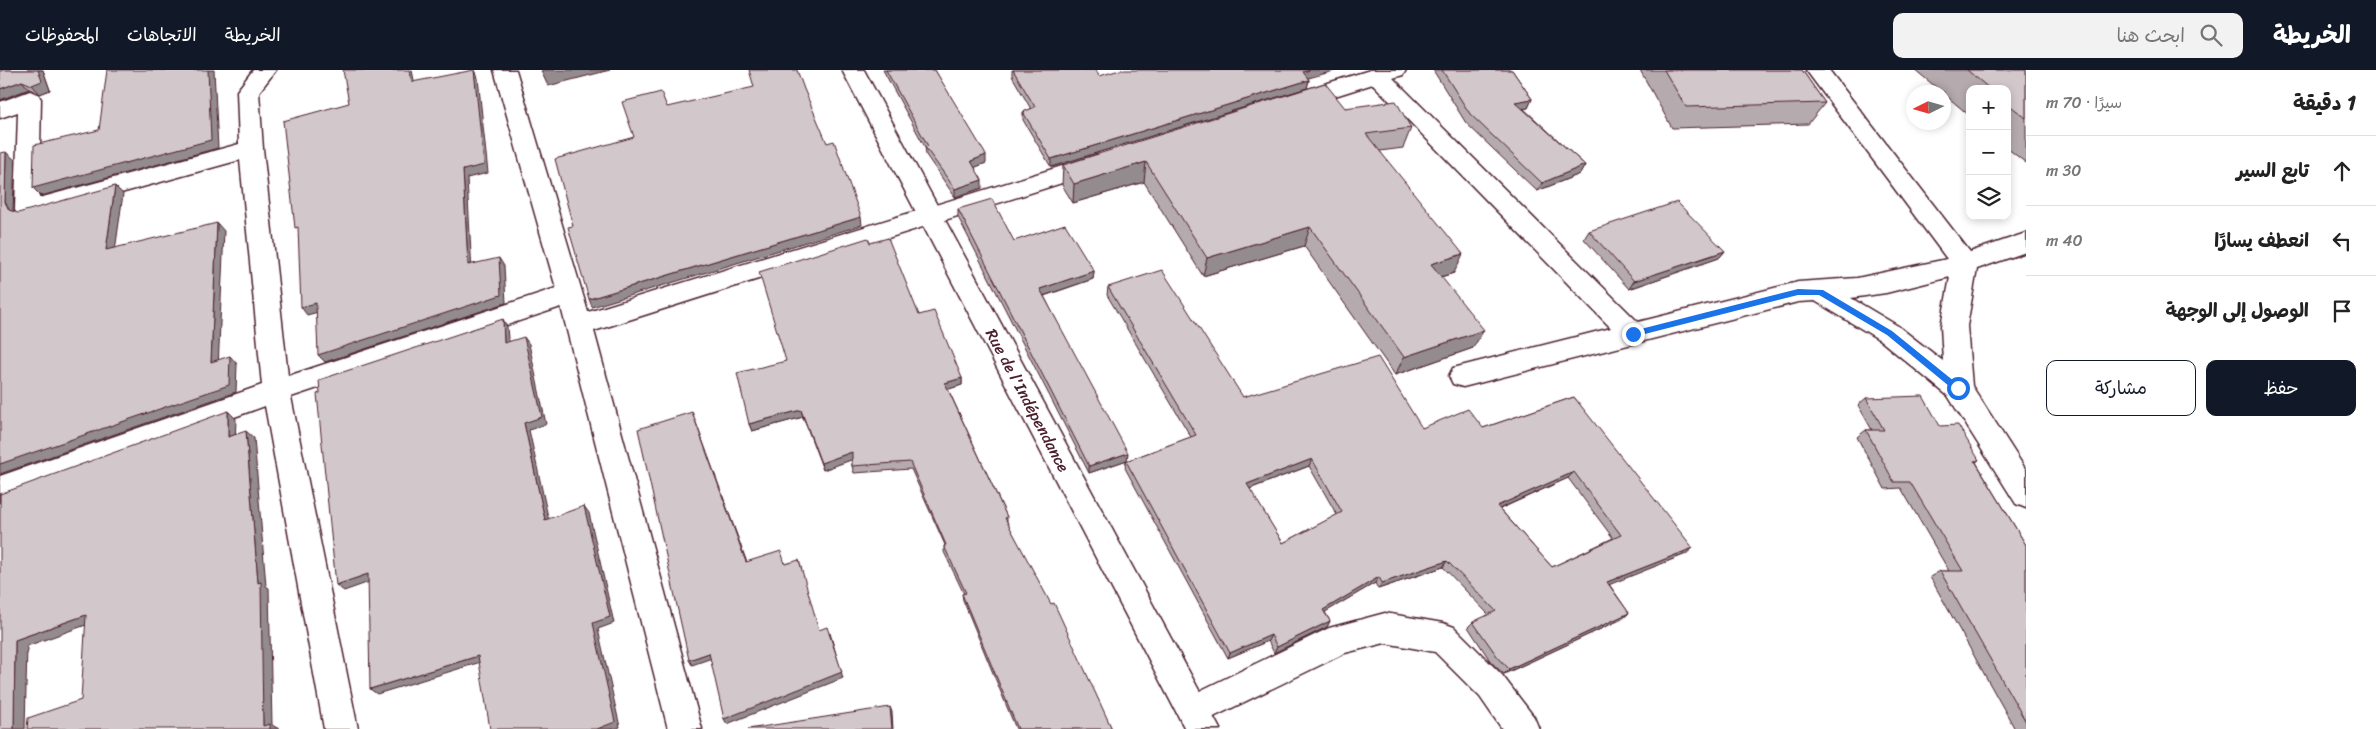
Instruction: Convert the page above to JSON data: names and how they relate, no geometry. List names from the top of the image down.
{
  "streets": {
    "street": ["Rue de l'Indépendance"]
  },
  "north": "left",
  "page": {
    "header": "الخريطة",
    "search": "ابحث هنا",
    "nav": ["الخريطة", "الاتجاهات", "المحفوظات"],
    "heading": ["1 دقيقة", "سيرًا · 70 m"],
    "map_buttons": ["+", "−"],
    "list": [
      ["تابع السير", "30 m"],
      ["انعطف يسارًا", "40 m"],
      "الوصول إلى الوجهة"
    ],
    "buttons": ["حفظ", "مشاركة"]
  }
}
